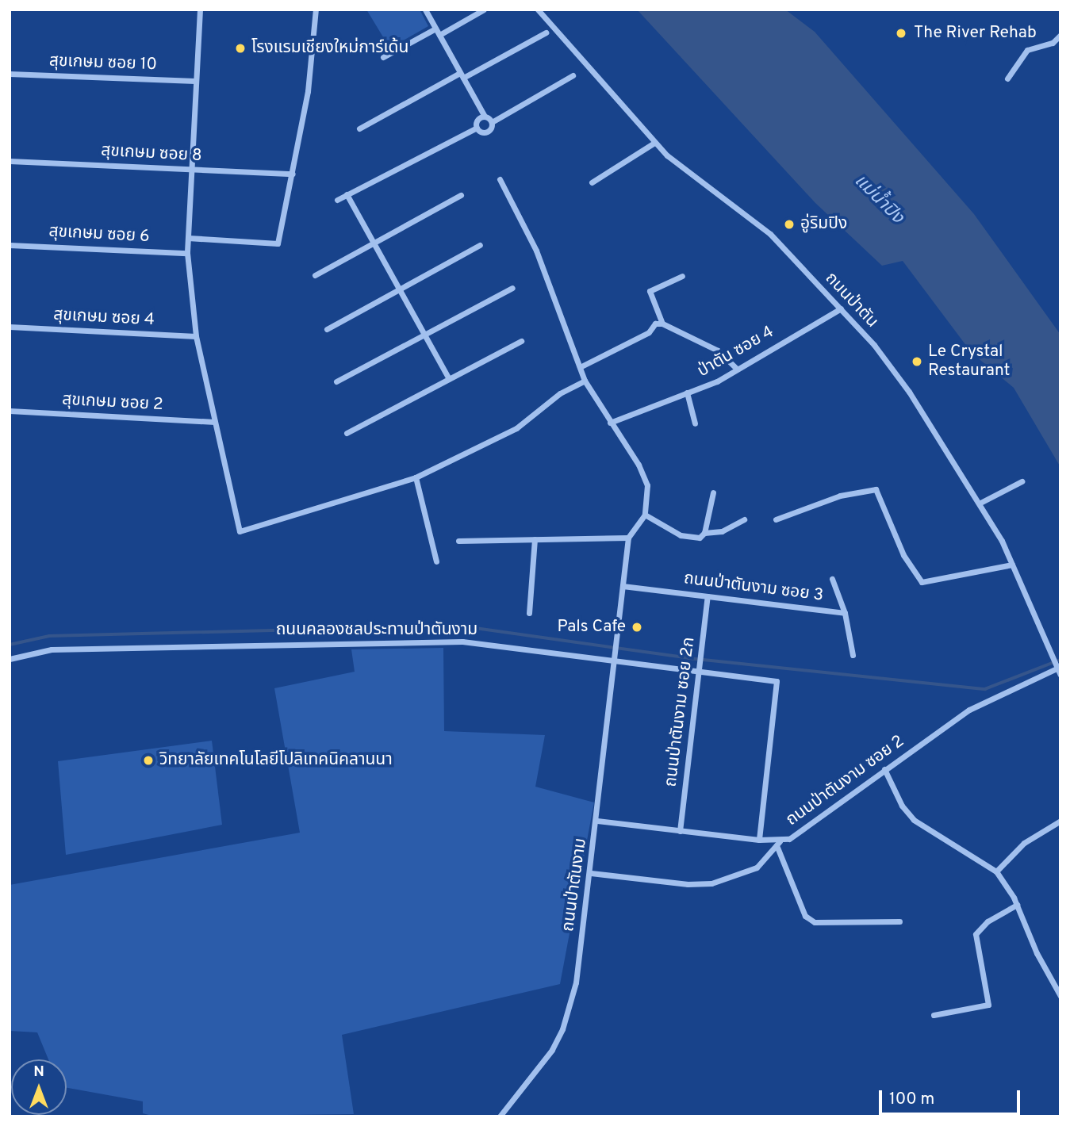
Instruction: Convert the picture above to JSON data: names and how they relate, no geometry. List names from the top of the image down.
{
  "streets": {
    "street": [
      "สุขเกษม ซอย 10",
      "สุขเกษม ซอย 8",
      "สุขเกษม ซอย 6",
      "ถนนป่าตัน",
      "สุขเกษม ซอย 4",
      "ป่าตัน ซอย 4",
      "สุขเกษม ซอย 2",
      "ถนนป่าตันงาม ซอย 3",
      "ถนนคลองชลประทานป่าตันงาม",
      "ถนนป่าตันงาม ซอย 2ก",
      "ถนนป่าตันงาม ซอย 2",
      "ถนนป่าตันงาม"
    ]
  },
  "crossings": [
    ["ถนนป่าตัน", "ป่าตัน ซอย 4"],
    ["ถนนป่าตัน", "ถนนป่าตันงาม ซอย 2"],
    ["ถนนป่าตันงาม ซอย 3", "ถนนป่าตันงาม ซอย 2ก"],
    ["ถนนป่าตันงาม ซอย 3", "ถนนป่าตันงาม"],
    ["ถนนคลองชลประทานป่าตันงาม", "ถนนป่าตันงาม ซอย 2ก"],
    ["ถนนคลองชลประทานป่าตันงาม", "ถนนป่าตันงาม ซอย 2"],
    ["ถนนคลองชลประทานป่าตันงาม", "ถนนป่าตันงาม"],
    ["ถนนป่าตันงาม ซอย 2ก", "ถนนป่าตันงาม ซอย 2"],
    ["ถนนป่าตันงาม ซอย 2", "ถนนป่าตันงาม"]
  ],
  "water": ["แม่น้ำปิง"],
  "places": [
    "The River Rehab",
    "โรงแรมเชียงใหม่การ์เด้น",
    "อู่ริมปิง",
    "Le Crystal Restaurant",
    "Pals Cafe",
    "วิทยาลัยเทคโนโลยีโปลิเทคนิคลานนา"
  ],
  "scale_bar": "100 m",
  "north": "top"
}
